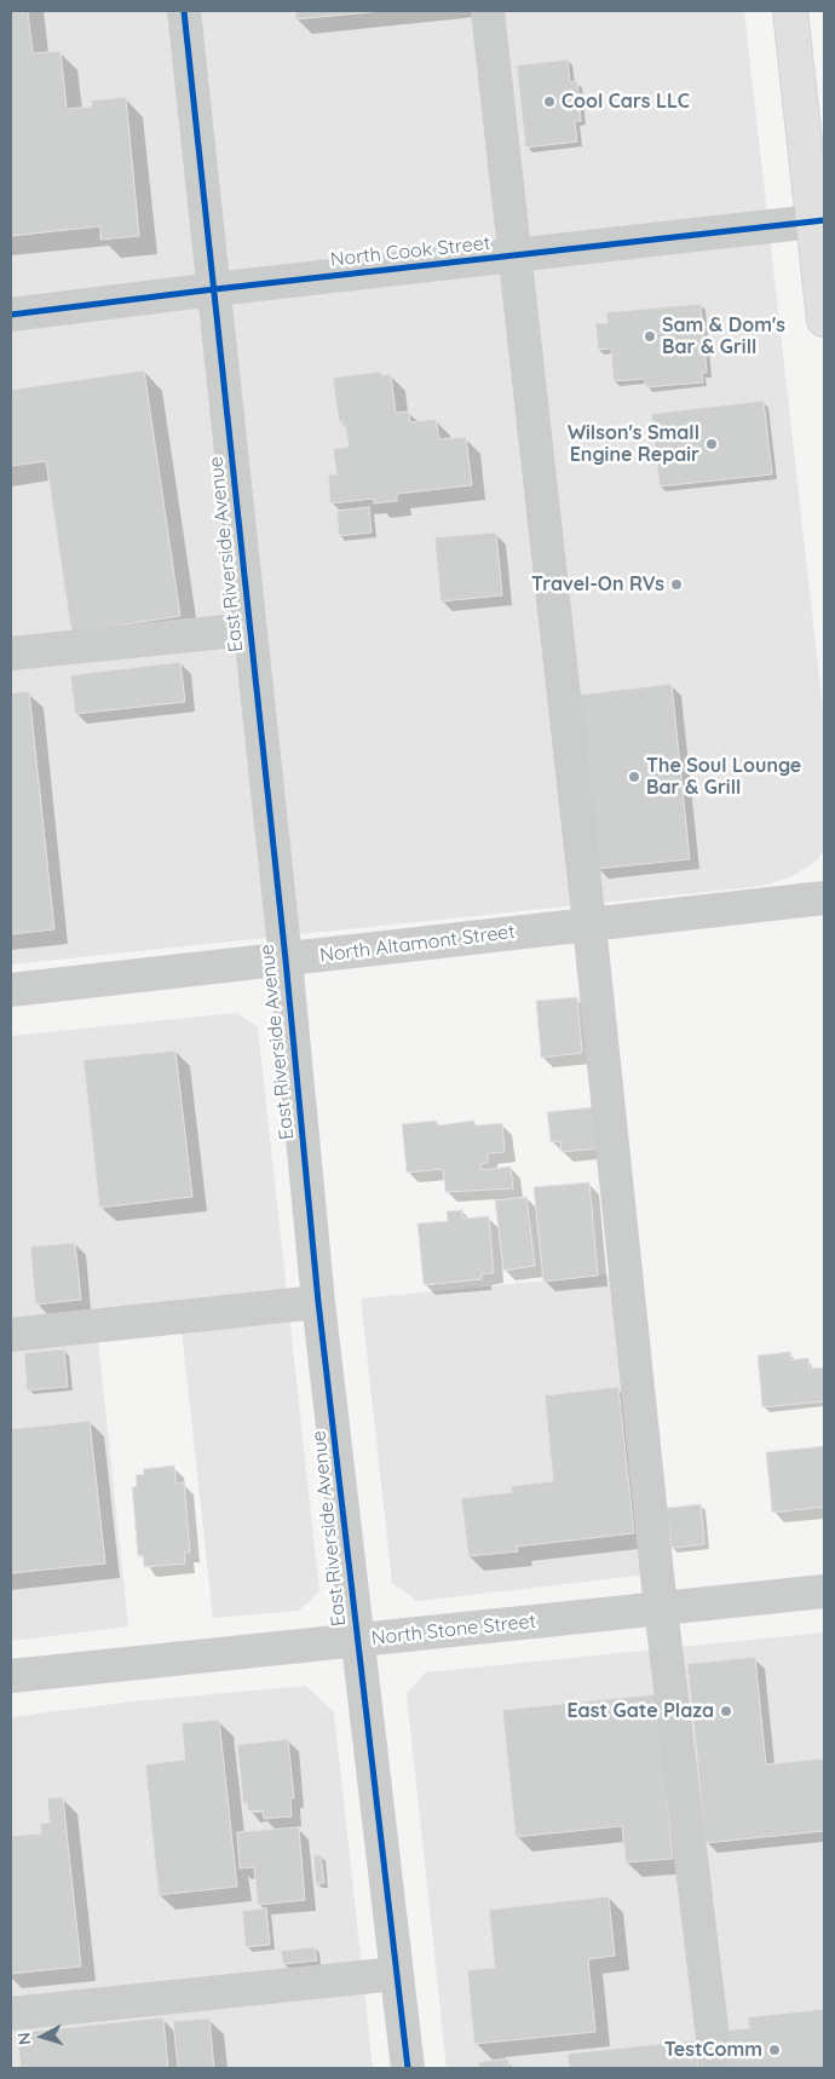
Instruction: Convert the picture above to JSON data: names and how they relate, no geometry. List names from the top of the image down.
{
  "streets": {
    "street": [
      "North Cook Street",
      "East Riverside Avenue",
      "North Altamont Street",
      "North Stone Street"
    ]
  },
  "crossings": [
    ["North Cook Street", "East Riverside Avenue"],
    ["East Riverside Avenue", "North Altamont Street"],
    ["East Riverside Avenue", "North Stone Street"]
  ],
  "places": [
    "Cool Cars LLC",
    "Sam & Dom's Bar & Grill",
    "Wilson's Small Engine Repair",
    "Travel-On RVs",
    "The Soul Lounge Bar & Grill",
    "East Gate Plaza",
    "TestComm"
  ],
  "north": "left"
}
